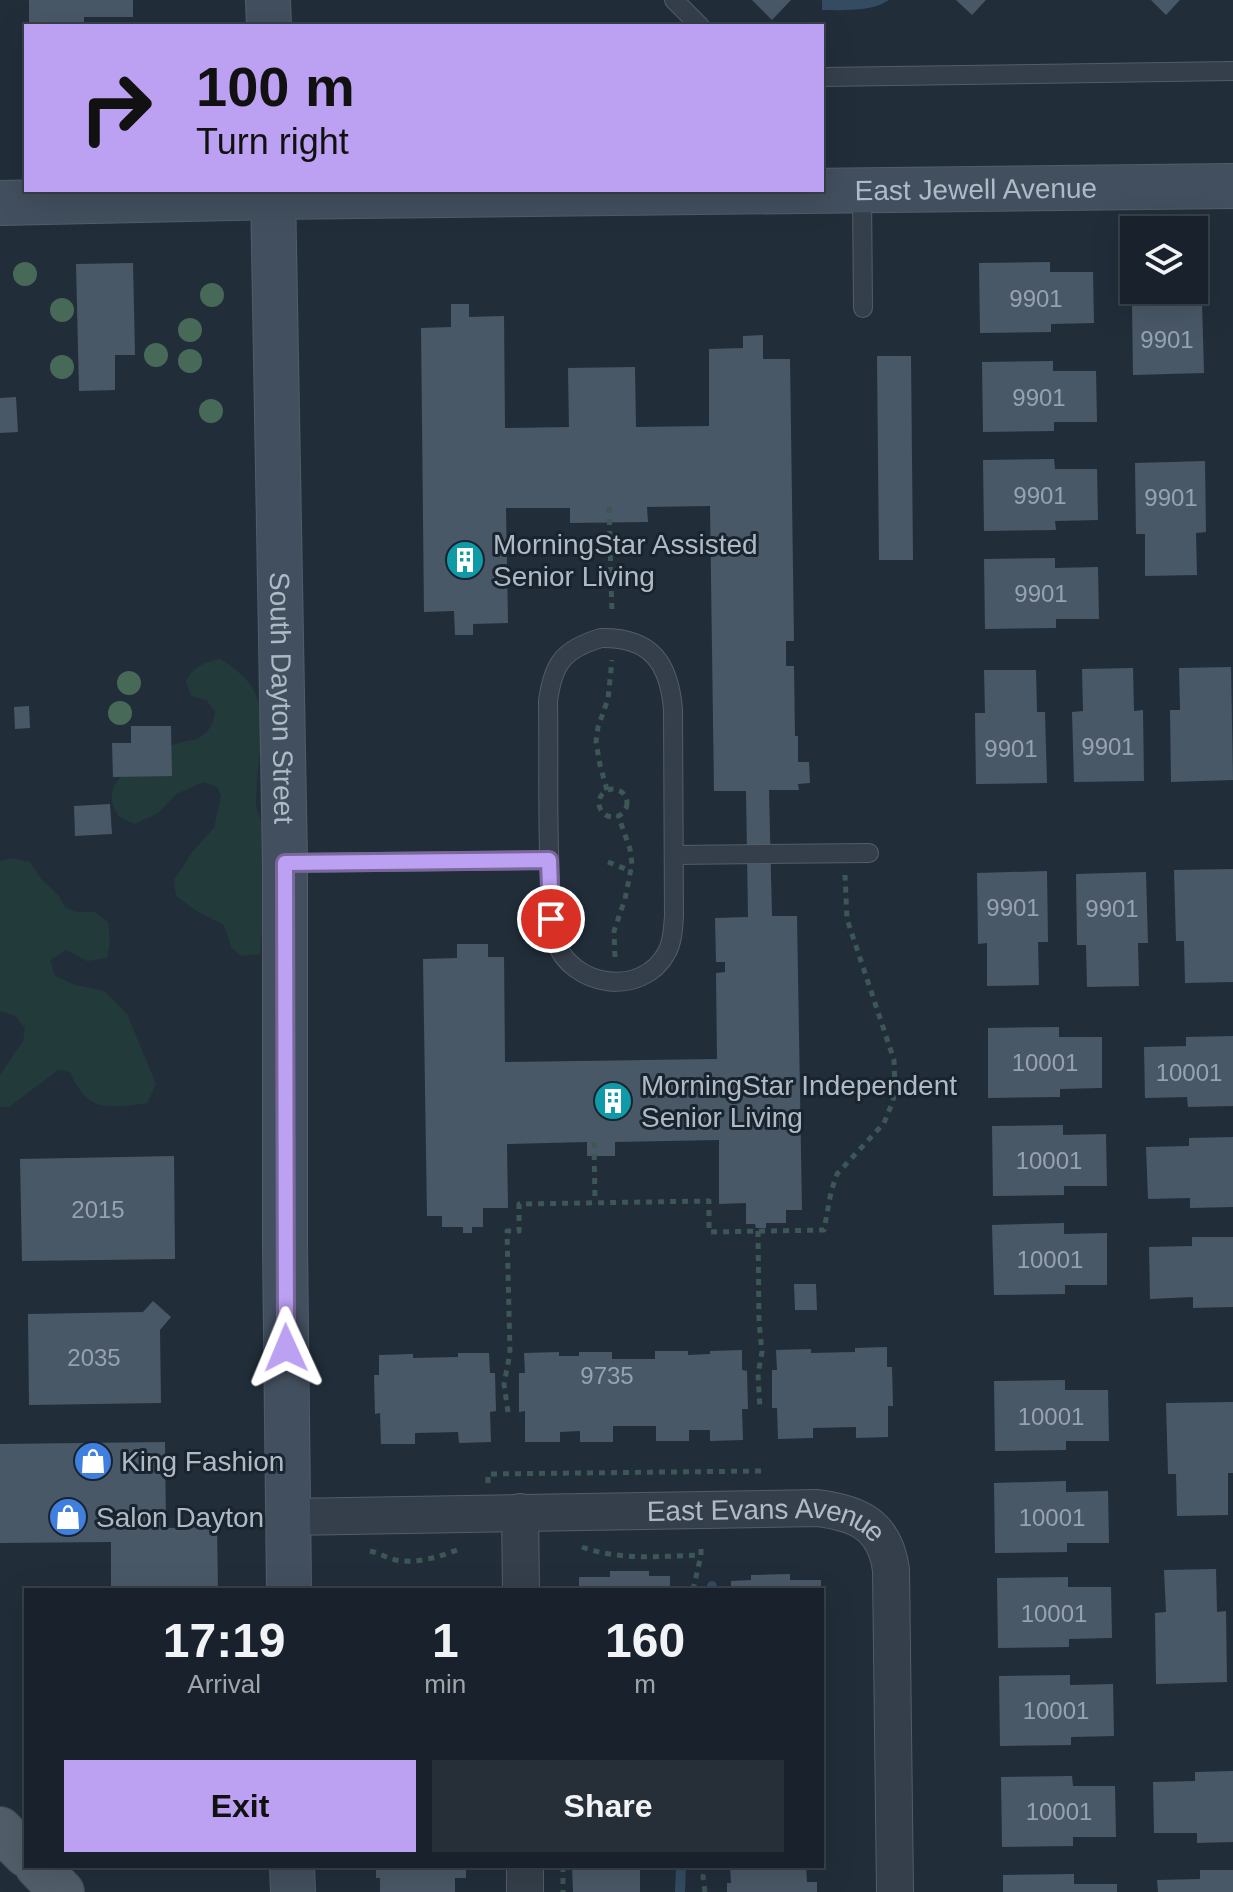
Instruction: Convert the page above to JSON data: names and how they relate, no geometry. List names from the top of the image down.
{
  "streets": {
    "street": ["East Jewell Avenue", "South Dayton Street", "East Evans Avenue"]
  },
  "crossings": [
    ["East Jewell Avenue", "South Dayton Street"],
    ["South Dayton Street", "East Evans Avenue"]
  ],
  "places": {
    "building": ["MorningStar Assisted Senior Living", "MorningStar Independent Senior Living"],
    "shop": ["King Fashion", "Salon Dayton"]
  },
  "house_numbers": [
    "9901",
    "9901",
    "9901",
    "9901",
    "9901",
    "9901",
    "9901",
    "9901",
    "9901",
    "9901",
    "10001",
    "10001",
    "10001",
    "2015",
    "10001",
    "2035",
    "9735",
    "10001",
    "10001",
    "10001",
    "10001",
    "10001"
  ],
  "page": {
    "turn": ["100 m", "Turn right"],
    "eta": [
      "17:19",
      "Arrival",
      "1",
      "min",
      "160",
      "m"
    ],
    "buttons": ["Exit", "Share"]
  }
}
